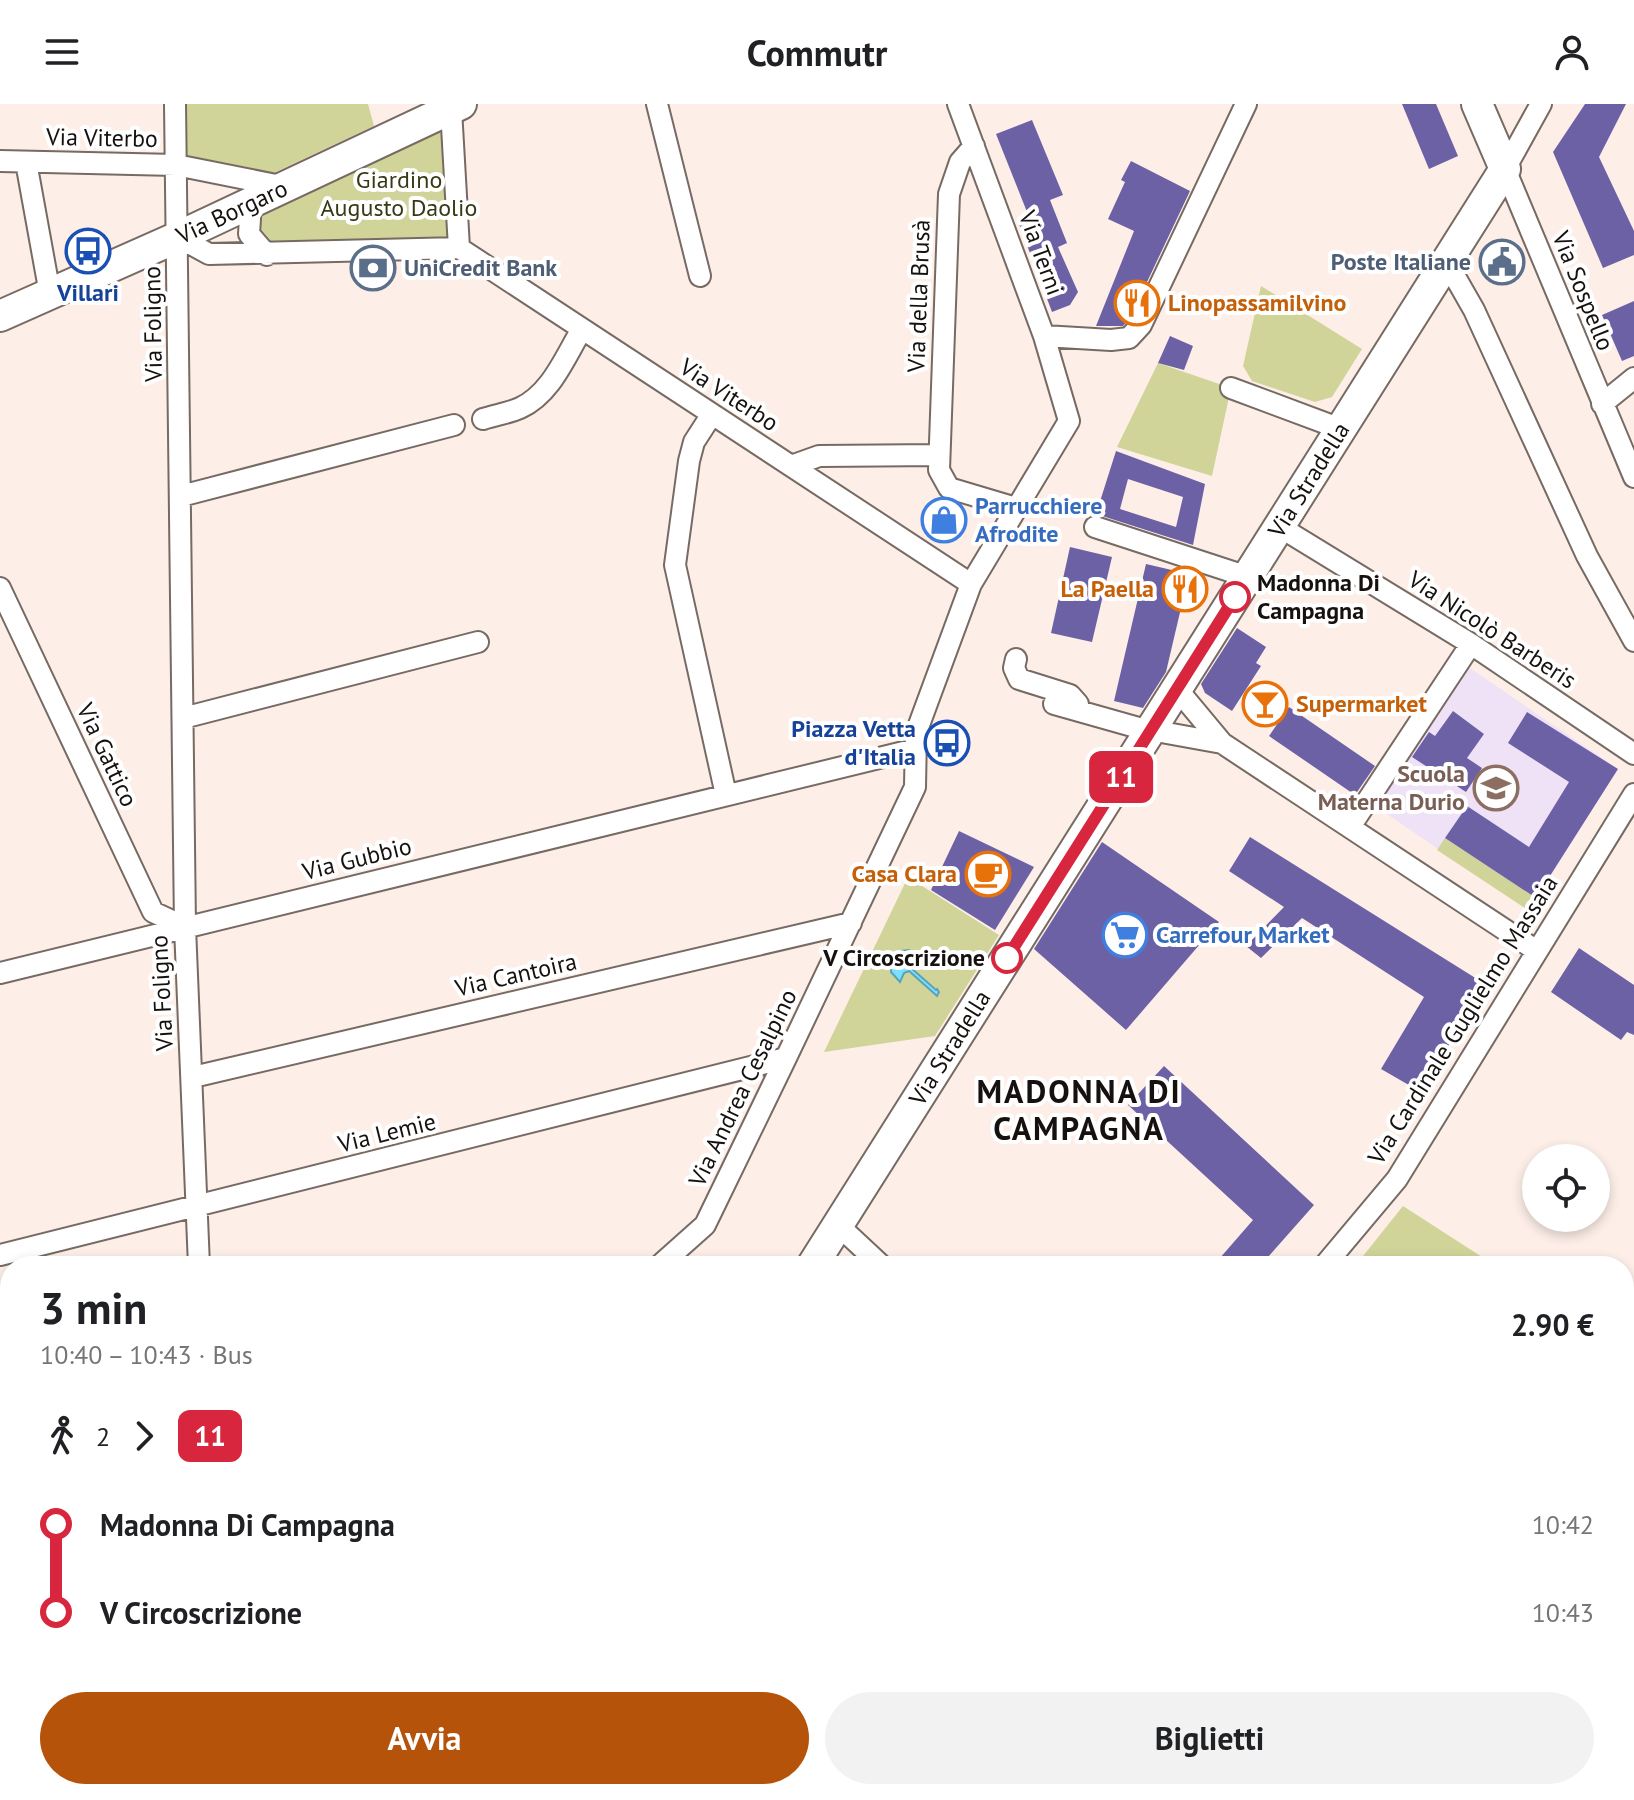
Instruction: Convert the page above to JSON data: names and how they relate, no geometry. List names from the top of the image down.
{
  "streets": {
    "street": [
      "Via Viterbo",
      "Via Borgaro",
      "Via Terni",
      "Via Sospello",
      "Via della Brusà",
      "Via Foligno",
      "Via Stradella",
      "Via Nicolò Barberis",
      "Via Gattico",
      "Via Gubbio",
      "Via Cantoira",
      "Via Cardinale Guglielmo Massaia",
      "Via Andrea Cesalpino",
      "Via Lemie"
    ]
  },
  "crossings": [
    ["Via Viterbo", "Via Borgaro"],
    ["Via Viterbo", "Via Foligno"],
    ["Via Borgaro", "Via Foligno"],
    ["Via Terni", "Via della Brusà"],
    ["Via Sospello", "Via Stradella"],
    ["Via Foligno", "Via Gattico"],
    ["Via Foligno", "Via Gubbio"],
    ["Via Foligno", "Via Cantoira"],
    ["Via Foligno", "Via Lemie"],
    ["Via Stradella", "Via Nicolò Barberis"],
    ["Via Gattico", "Via Gubbio"],
    ["Via Gubbio", "Via Andrea Cesalpino"],
    ["Via Cantoira", "Via Andrea Cesalpino"],
    ["Via Andrea Cesalpino", "Via Lemie"]
  ],
  "districts": ["MADONNA DI CAMPAGNA"],
  "parks": ["Giardino Augusto Daolio"],
  "places": {
    "bus stop": ["Villari", "Piazza Vetta d'Italia"],
    "public building": ["Poste Italiane"],
    "bank": ["UniCredit Bank"],
    "restaurant": ["Linopassamilvino", "La Paella"],
    "shop": ["Parrucchiere Afrodite"],
    "other": ["Madonna Di Campagna", "V Circoscrizione"],
    "bar": ["Supermarket"],
    "school or university": ["Scuola Materna Durio"],
    "cafe": ["Casa Clara"],
    "supermarket": ["Carrefour Market"]
  },
  "lines": ["bus line 11"],
  "page": {
    "header": "Commutr",
    "on_map": "11",
    "heading": ["3 min", "10:40 – 10:43 · Bus", "2.90 €"],
    "legs": ["2", "11"],
    "list": [
      {
        "name": "Madonna Di Campagna",
        "value": "10:42"
      },
      {
        "name": "V Circoscrizione",
        "value": "10:43"
      }
    ],
    "buttons": ["Avvia", "Biglietti"]
  }
}
